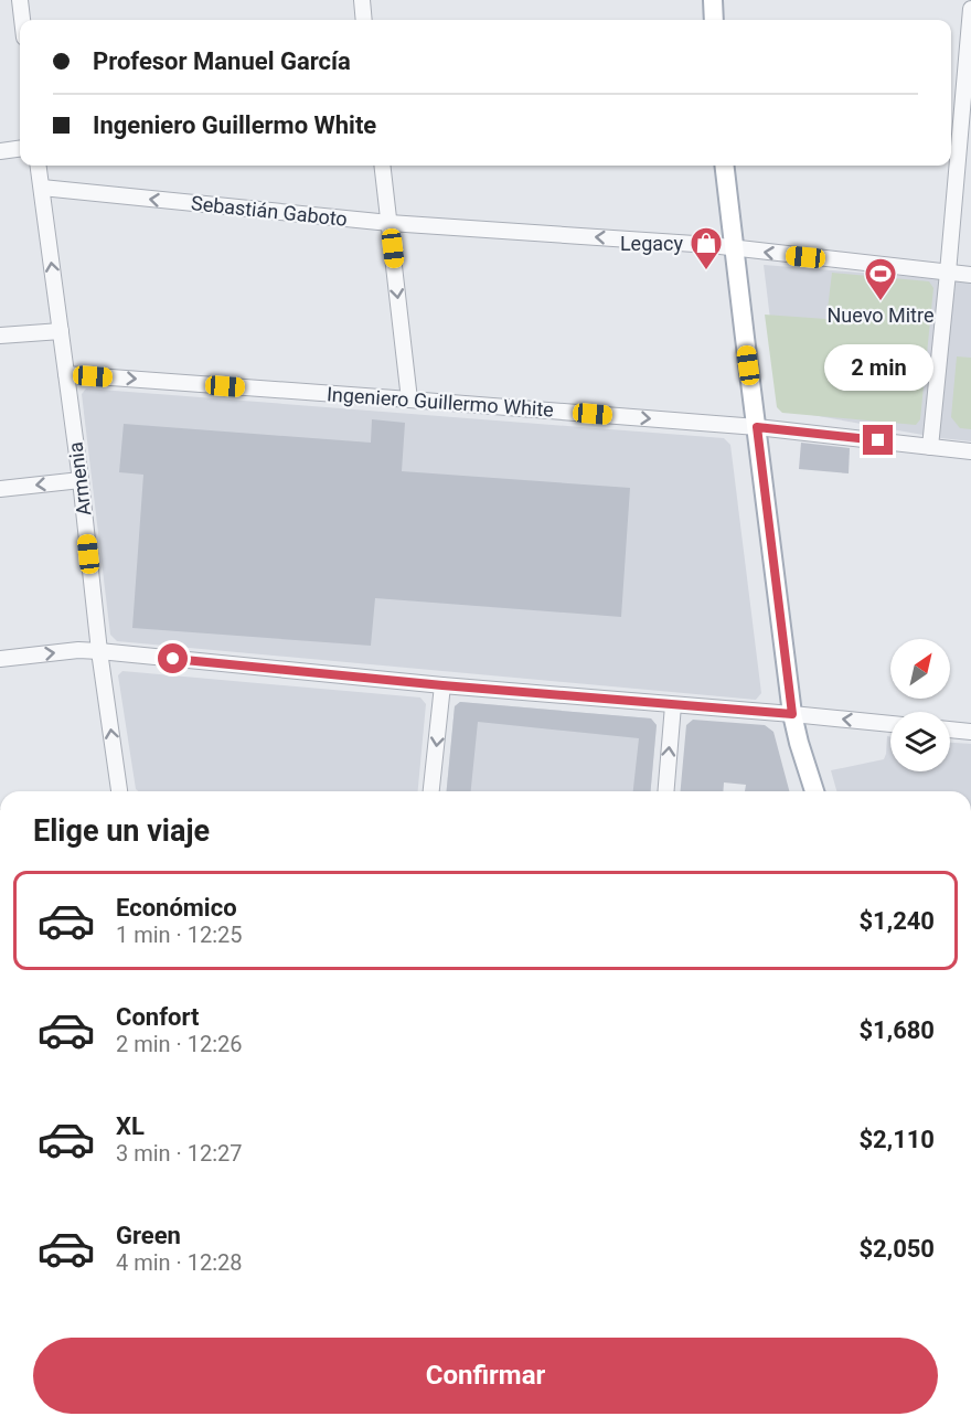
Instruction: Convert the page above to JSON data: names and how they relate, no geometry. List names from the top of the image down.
{
  "streets": {
    "street": ["Sebastián Gaboto", "Ingeniero Guillermo White", "Armenia"]
  },
  "crossings": [
    ["Sebastián Gaboto", "Armenia"],
    ["Ingeniero Guillermo White", "Armenia"]
  ],
  "one_way": ["Sebastián Gaboto", "Ingeniero Guillermo White", "Armenia"],
  "places": {
    "shop": ["Legacy"],
    "sports": ["Nuevo Mitre"]
  },
  "north": "top right",
  "page": {
    "banner": ["Profesor Manuel García", "Ingeniero Guillermo White"],
    "bubble": "2 min",
    "heading": "Elige un viaje",
    "list": [
      {
        "name": "Económico",
        "note": "1 min · 12:25",
        "value": "$1,240"
      },
      {
        "name": "Confort",
        "note": "2 min · 12:26",
        "value": "$1,680"
      },
      {
        "name": "XL",
        "note": "3 min · 12:27",
        "value": "$2,110"
      },
      {
        "name": "Green",
        "note": "4 min · 12:28",
        "value": "$2,050"
      }
    ],
    "buttons": "Confirmar"
  }
}
